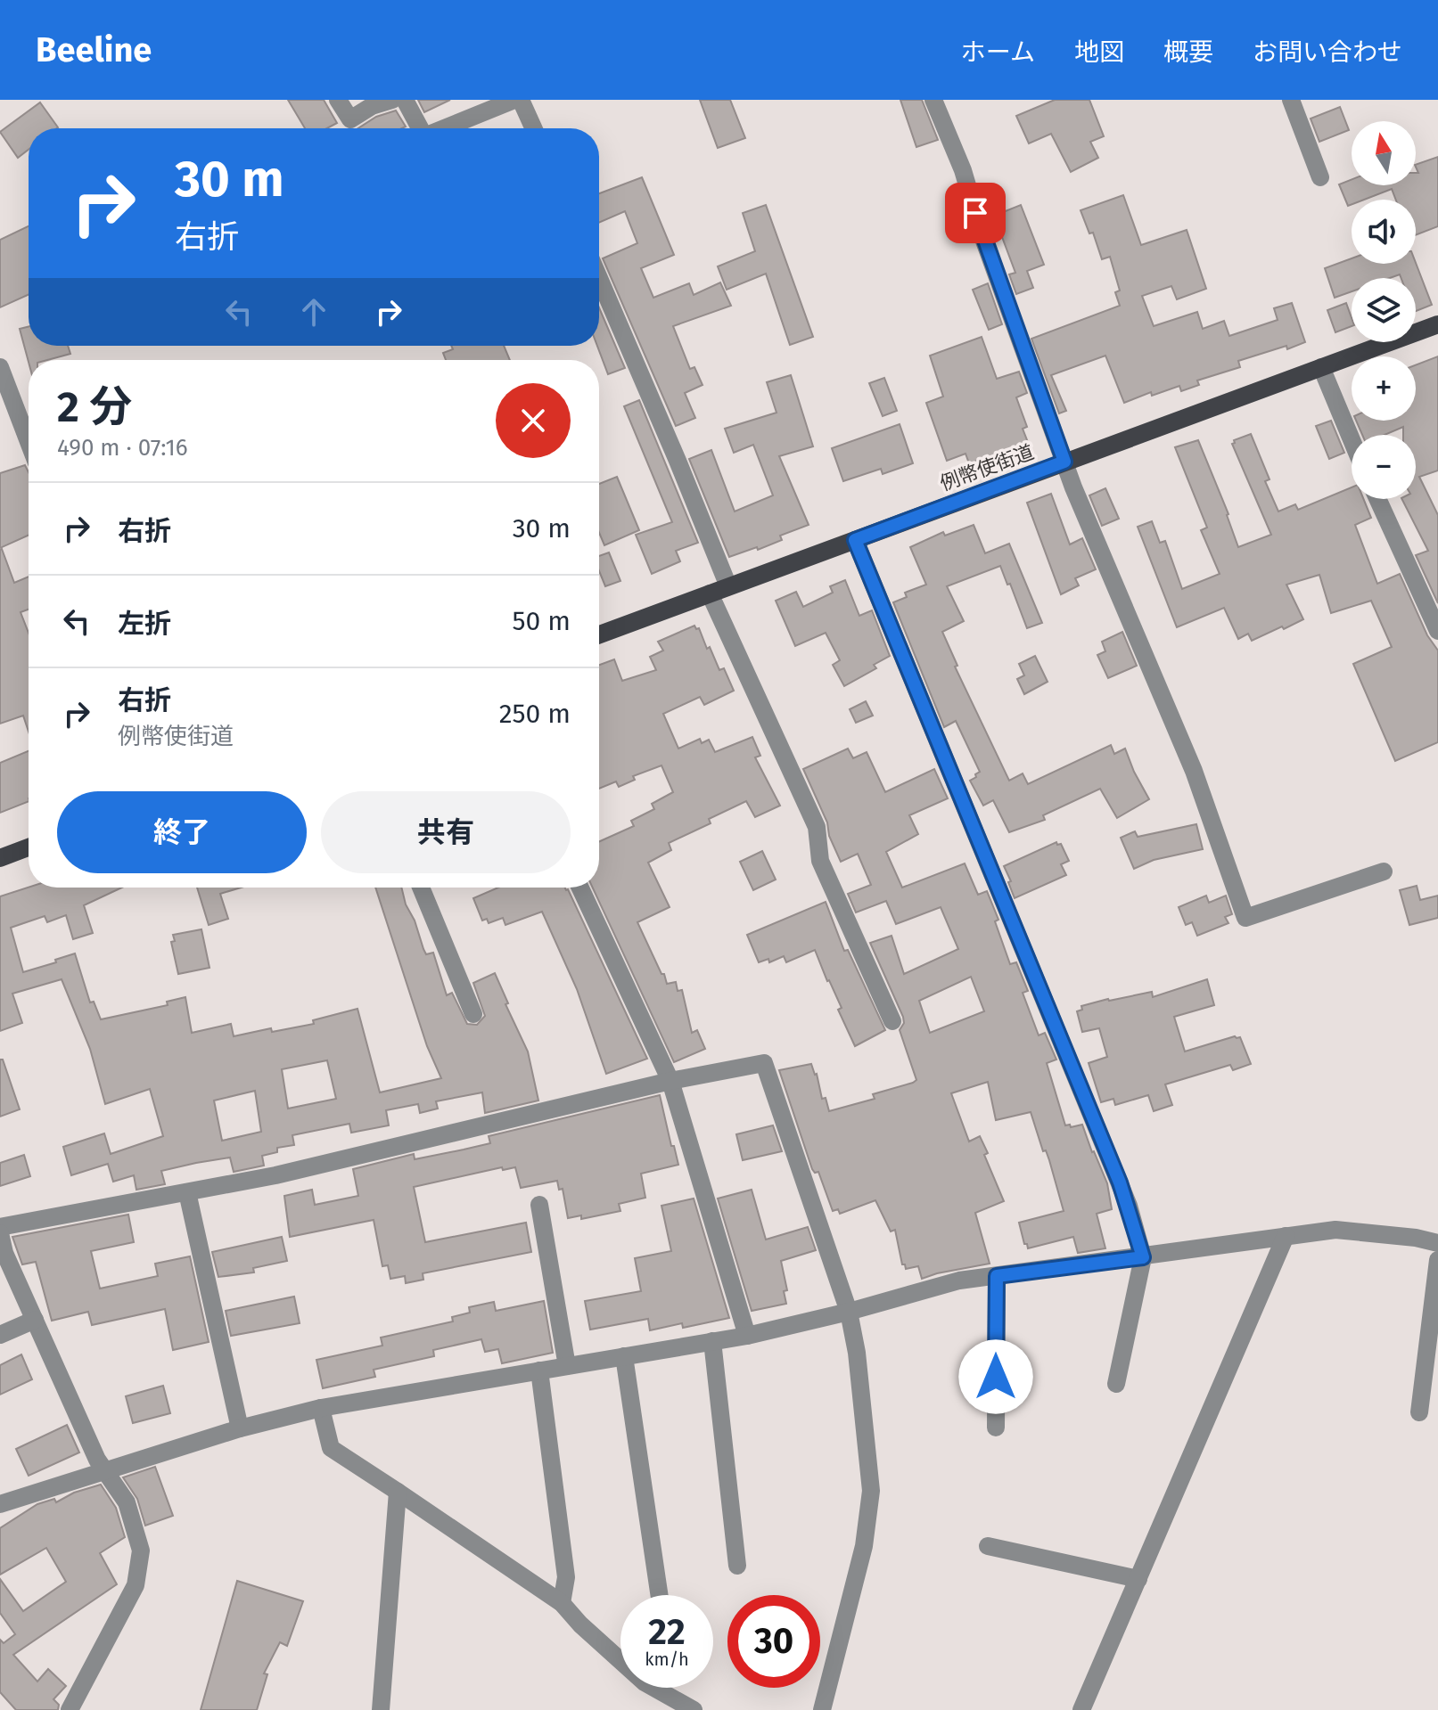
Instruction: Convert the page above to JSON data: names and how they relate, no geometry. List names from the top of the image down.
{
  "streets": {
    "main road": ["例幣使街道"]
  },
  "north": "top",
  "page": {
    "header": "Beeline",
    "nav": [
      "ホーム",
      "地図",
      "概要",
      "お問い合わせ"
    ],
    "map_buttons": ["+", "−"],
    "turn": ["30 m", "右折"],
    "heading": ["2 分", "490 m · 07:16"],
    "list": [
      {
        "name": "右折",
        "value": "30 m"
      },
      {
        "name": "左折",
        "value": "50 m"
      },
      {
        "name": "右折",
        "note": "例幣使街道",
        "value": "250 m"
      }
    ],
    "buttons": ["終了", "共有"],
    "speed": "22 km/h",
    "limit": "30"
  }
}
